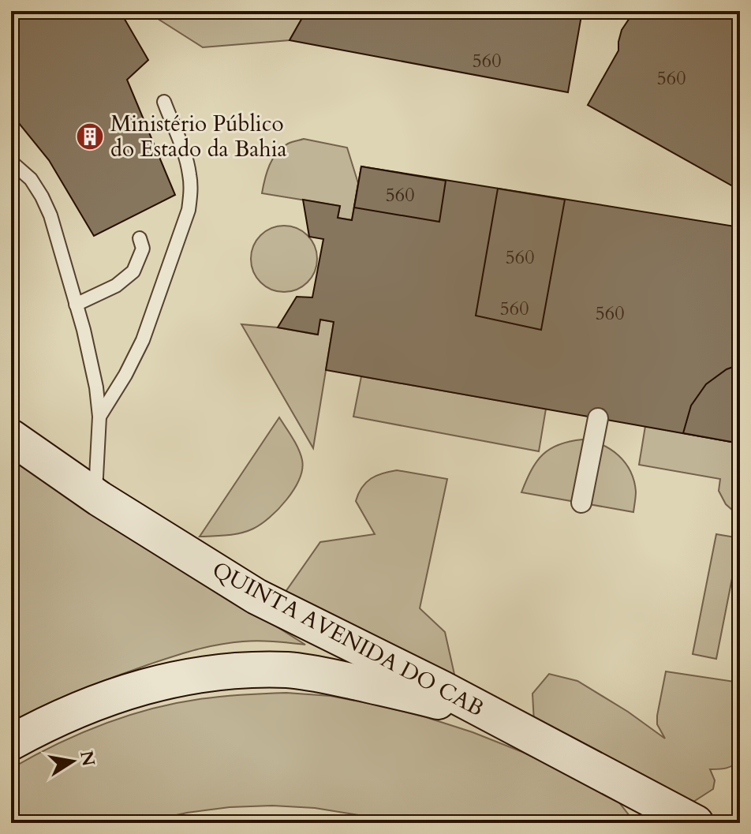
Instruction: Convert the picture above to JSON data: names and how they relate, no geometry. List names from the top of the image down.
{
  "streets": {
    "main road": ["QUINTA AVENIDA DO CAB"]
  },
  "places": {
    "building": ["Ministério Público do Estado da Bahia"]
  },
  "house_numbers": [
    "560",
    "560",
    "560",
    "560",
    "560",
    "560"
  ],
  "north": "right"
}
